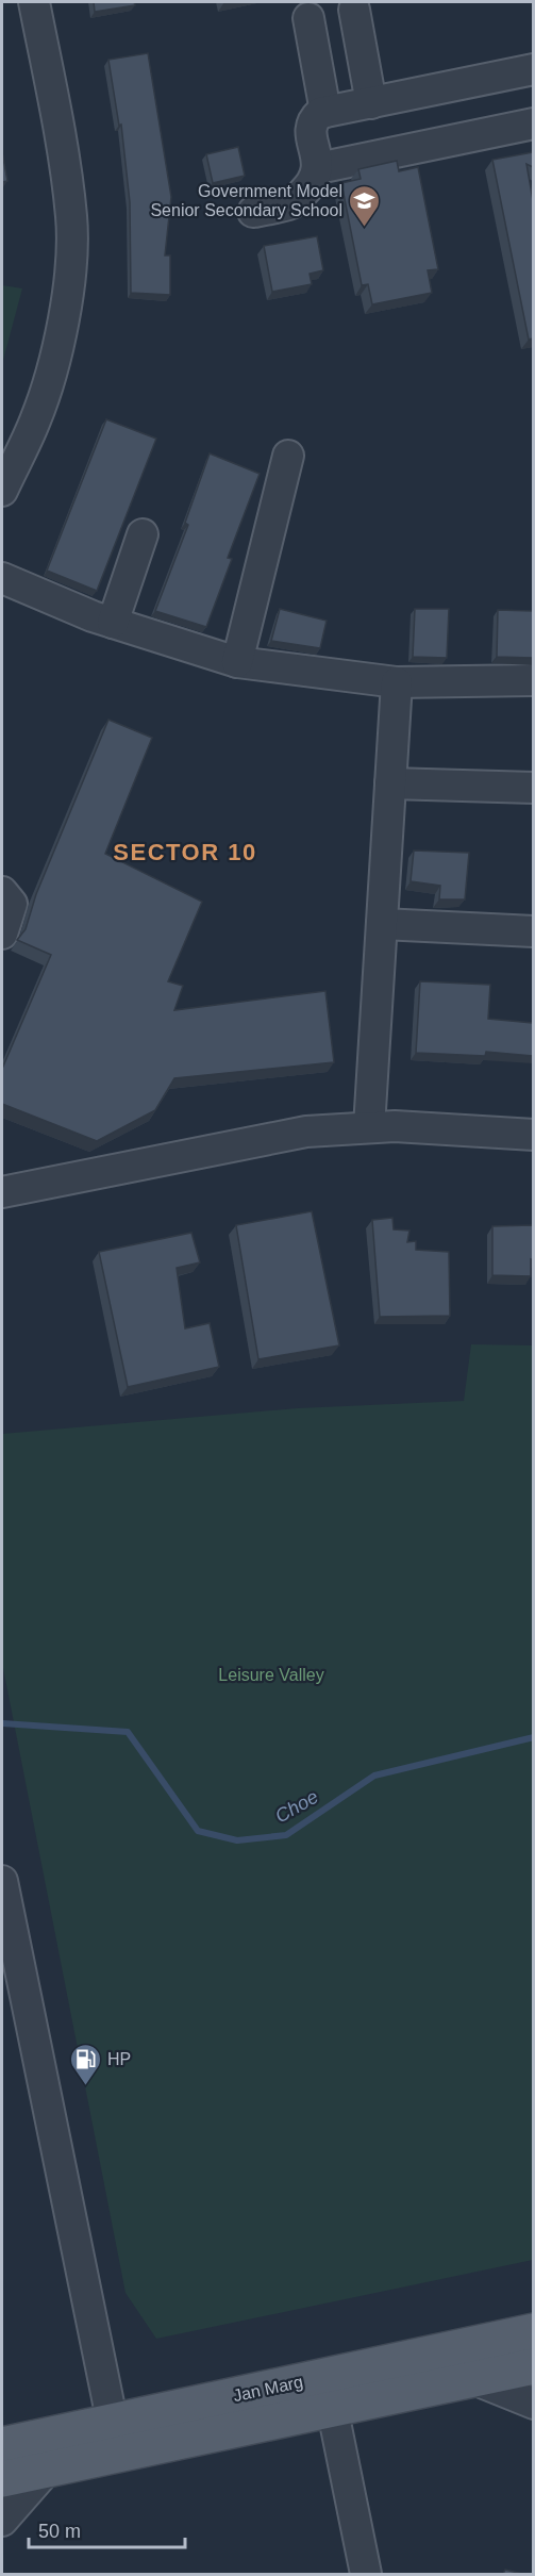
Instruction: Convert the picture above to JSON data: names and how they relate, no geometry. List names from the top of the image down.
{
  "streets": {
    "main road": ["Jan Marg"]
  },
  "districts": ["SECTOR 10"],
  "water": ["Choe"],
  "parks": ["Leisure Valley"],
  "places": {
    "school or university": ["Government Model Senior Secondary School"],
    "fuel station": ["HP"]
  },
  "scale_bar": "50 m"
}
